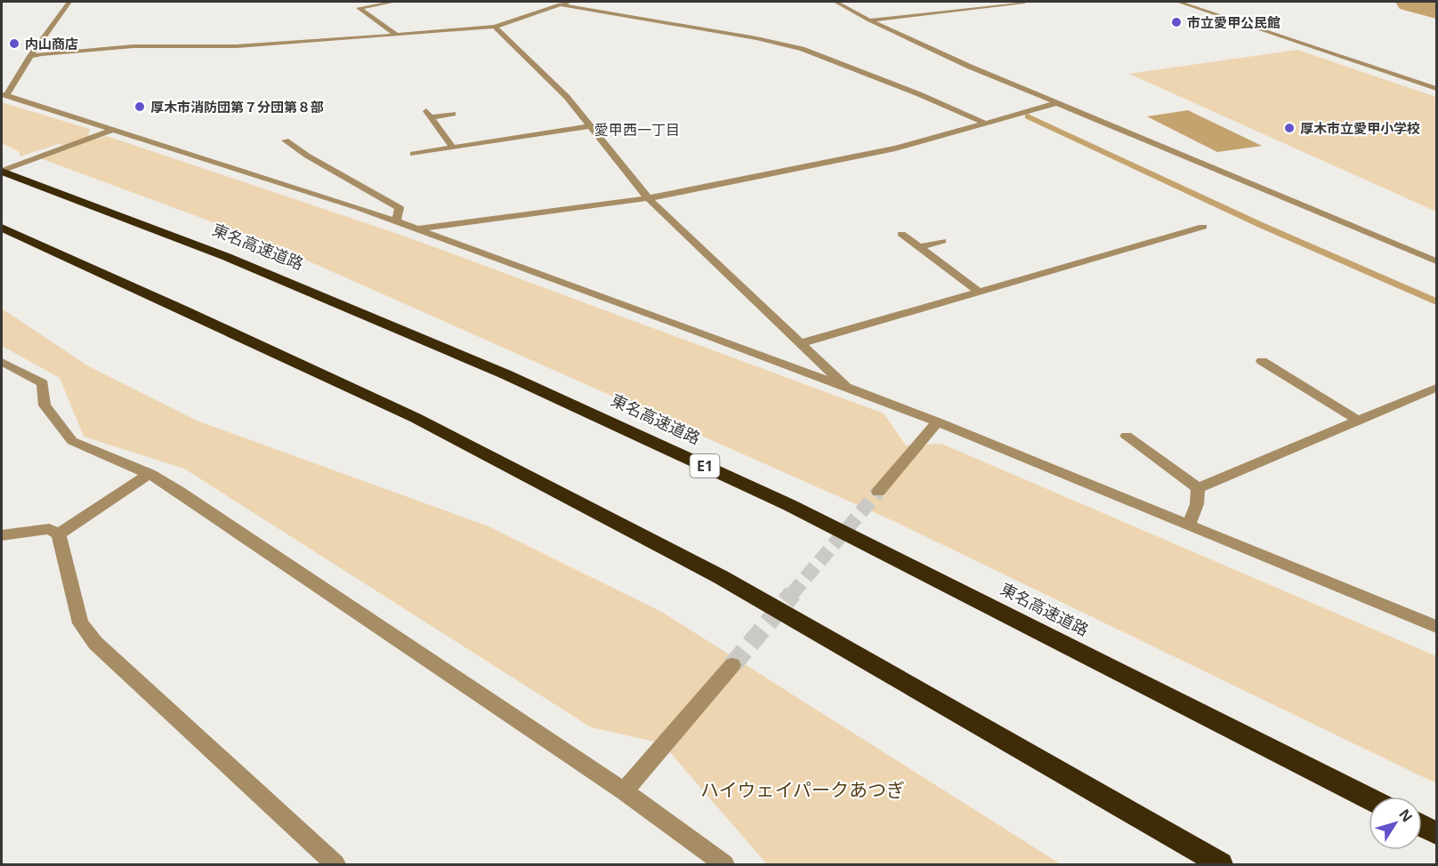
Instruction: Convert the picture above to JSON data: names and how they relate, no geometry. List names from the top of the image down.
{
  "streets": {
    "highway": ["東名高速道路", "E1"]
  },
  "districts": ["愛甲西一丁目"],
  "parks": ["ハイウェイパークあつぎ"],
  "places": [
    "市立愛甲公民館",
    "内山商店",
    "厚木市消防団第７分団第８部",
    "厚木市立愛甲小学校"
  ],
  "north": "top right"
}
